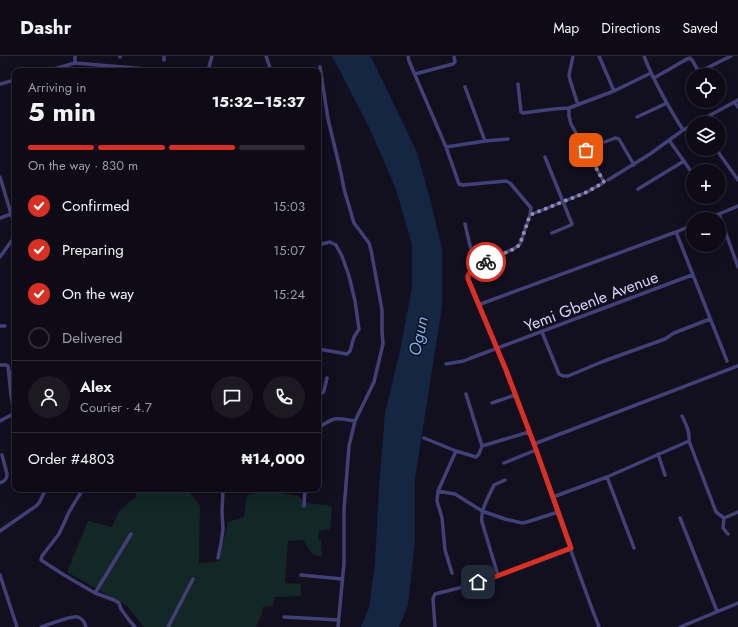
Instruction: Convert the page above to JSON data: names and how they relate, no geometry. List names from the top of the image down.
{
  "streets": {
    "street": ["Yemi Gbenle Avenue"]
  },
  "water": ["Ogun"],
  "page": {
    "header": "Dashr",
    "nav": ["Map", "Directions", "Saved"],
    "map_buttons": ["+", "−"],
    "heading": ["5 min", "Arriving in", "15:32–15:37"],
    "panel": [
      "Alex",
      "Courier · 4.7",
      "Order #4803",
      "₦14,000"
    ],
    "bar": "On the way · 830 m",
    "list": [
      ["Confirmed", "15:03"],
      ["Preparing", "15:07"],
      ["On the way", "15:24"],
      "Delivered"
    ]
  }
}
